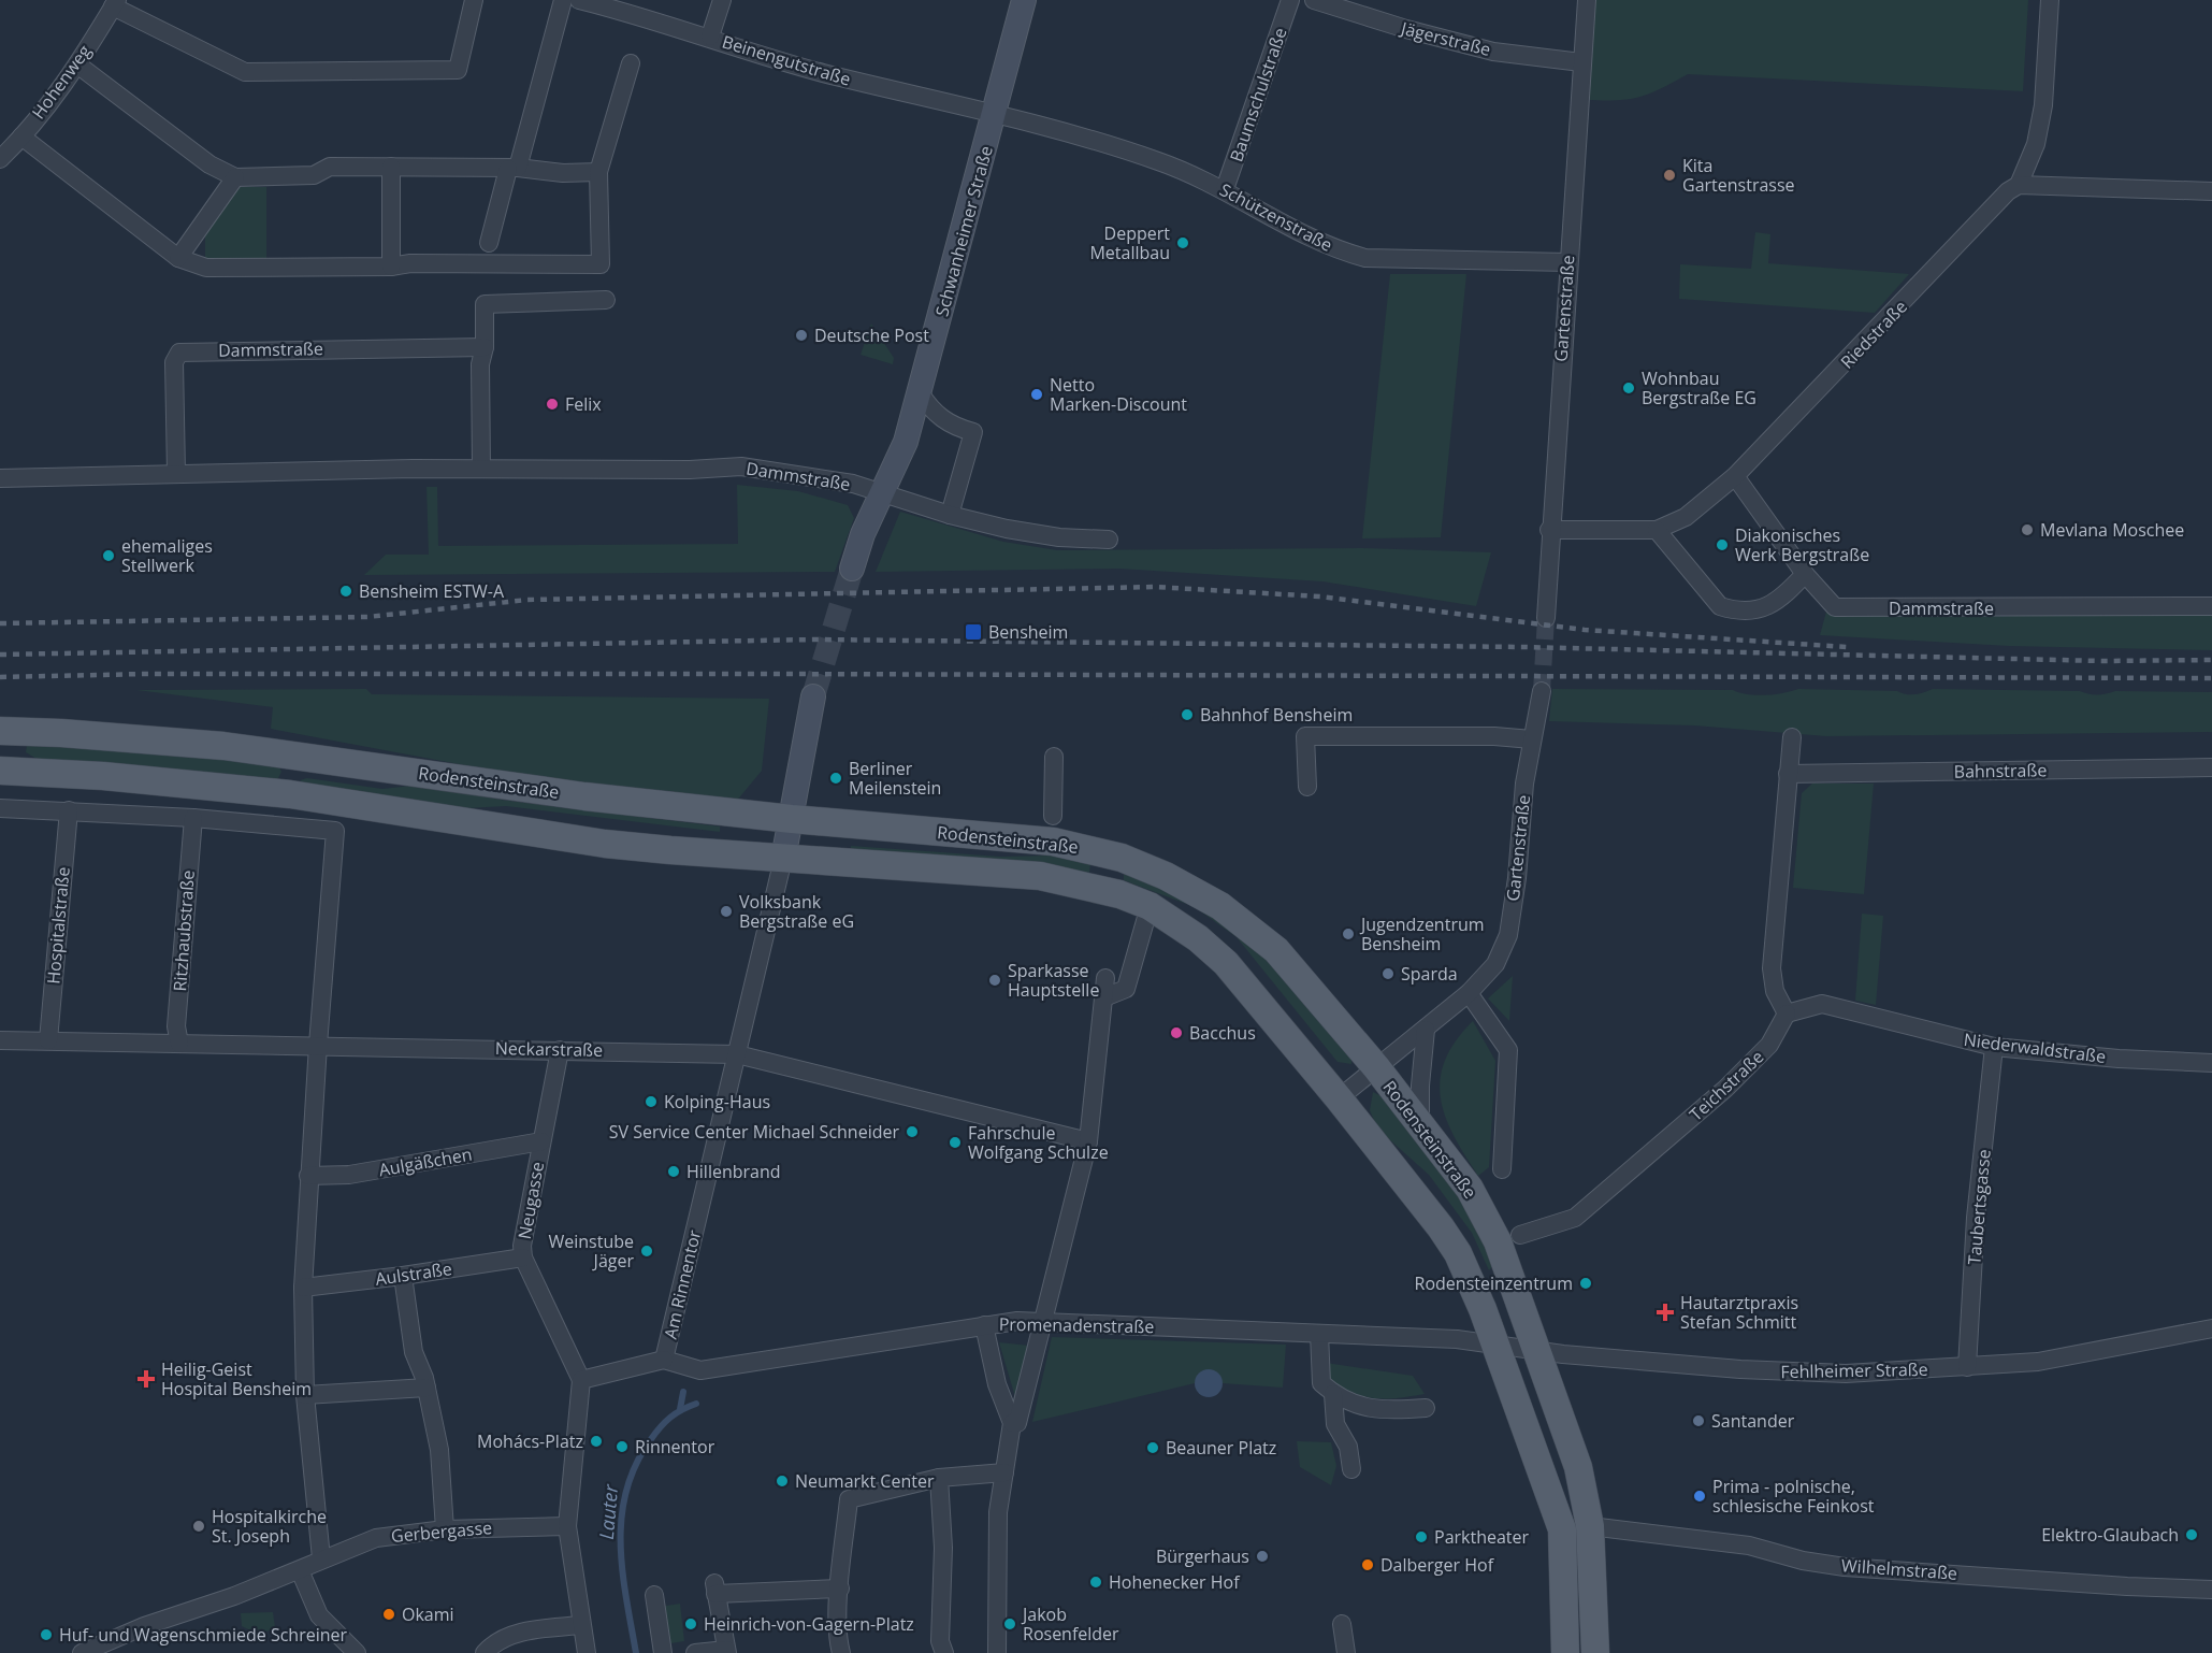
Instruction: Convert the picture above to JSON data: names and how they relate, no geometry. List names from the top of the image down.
{
  "streets": {
    "main road": ["Schwanheimer Straße", "Rodensteinstraße"],
    "street": [
      "Jägerstraße",
      "Beinengutstraße",
      "Hohenweg",
      "Baumschulstraße",
      "Schützenstraße",
      "Gartenstraße",
      "Riedstraße",
      "Dammstraße",
      "Bahnstraße",
      "Hospitalstraße",
      "Ritzhaubstraße",
      "Niederwaldstraße",
      "Neckarstraße",
      "Teichstraße",
      "Aulgäßchen",
      "Neugasse",
      "Taubertsgasse",
      "Aulstraße",
      "Am Rinnentor",
      "Promenadenstraße",
      "Fehlheimer Straße",
      "Gerbergasse",
      "Wilhelmstraße"
    ]
  },
  "crossings": [
    ["Jägerstraße", "Gartenstraße"],
    ["Beinengutstraße", "Schützenstraße"],
    ["Beinengutstraße", "Schwanheimer Straße"],
    ["Baumschulstraße", "Schützenstraße"],
    ["Schützenstraße", "Schwanheimer Straße"],
    ["Schützenstraße", "Gartenstraße"],
    ["Schwanheimer Straße", "Dammstraße"],
    ["Gartenstraße", "Riedstraße"],
    ["Gartenstraße", "Rodensteinstraße"],
    ["Riedstraße", "Dammstraße"],
    ["Rodensteinstraße", "Am Rinnentor"],
    ["Rodensteinstraße", "Promenadenstraße"],
    ["Rodensteinstraße", "Fehlheimer Straße"],
    ["Rodensteinstraße", "Wilhelmstraße"],
    ["Hospitalstraße", "Neckarstraße"],
    ["Ritzhaubstraße", "Neckarstraße"],
    ["Niederwaldstraße", "Teichstraße"],
    ["Niederwaldstraße", "Taubertsgasse"],
    ["Neckarstraße", "Neugasse"],
    ["Neckarstraße", "Am Rinnentor"],
    ["Aulgäßchen", "Neugasse"],
    ["Neugasse", "Aulstraße"],
    ["Neugasse", "Am Rinnentor"],
    ["Taubertsgasse", "Fehlheimer Straße"],
    ["Am Rinnentor", "Promenadenstraße"],
    ["Promenadenstraße", "Fehlheimer Straße"]
  ],
  "water": ["Lauter"],
  "places": {
    "other": [
      "Kita Gartenstrasse",
      "Deppert Metallbau",
      "Deutsche Post",
      "Wohnbau Bergstraße EG",
      "Netto Marken-Discount",
      "Felix",
      "Mevlana Moschee",
      "Diakonisches Werk Bergstraße",
      "ehemaliges Stellwerk",
      "Bensheim ESTW-A",
      "Bahnhof Bensheim",
      "Berliner Meilenstein",
      "Volksbank Bergstraße eG",
      "Jugendzentrum Bensheim",
      "Sparda",
      "Sparkasse Hauptstelle",
      "Bacchus",
      "Kolping-Haus",
      "SV Service Center Michael Schneider",
      "Fahrschule Wolfgang Schulze",
      "Hillenbrand",
      "Weinstube Jäger",
      "Rodensteinzentrum",
      "Santander",
      "Mohács-Platz",
      "Rinnentor",
      "Beauner Platz",
      "Neumarkt Center",
      "Prima - polnische, schlesische Feinkost",
      "Hospitalkirche St. Joseph",
      "Elektro-Glaubach",
      "Parktheater",
      "Bürgerhaus",
      "Dalberger Hof",
      "Hohenecker Hof",
      "Okami",
      "Heinrich-von-Gagern-Platz",
      "Jakob Rosenfelder",
      "Huf- und Wagenschmiede Schreiner"
    ],
    "transit": ["Bensheim"],
    "health": ["Hautarztpraxis Stefan Schmitt", "Heilig-Geist Hospital Bensheim"]
  }
}
